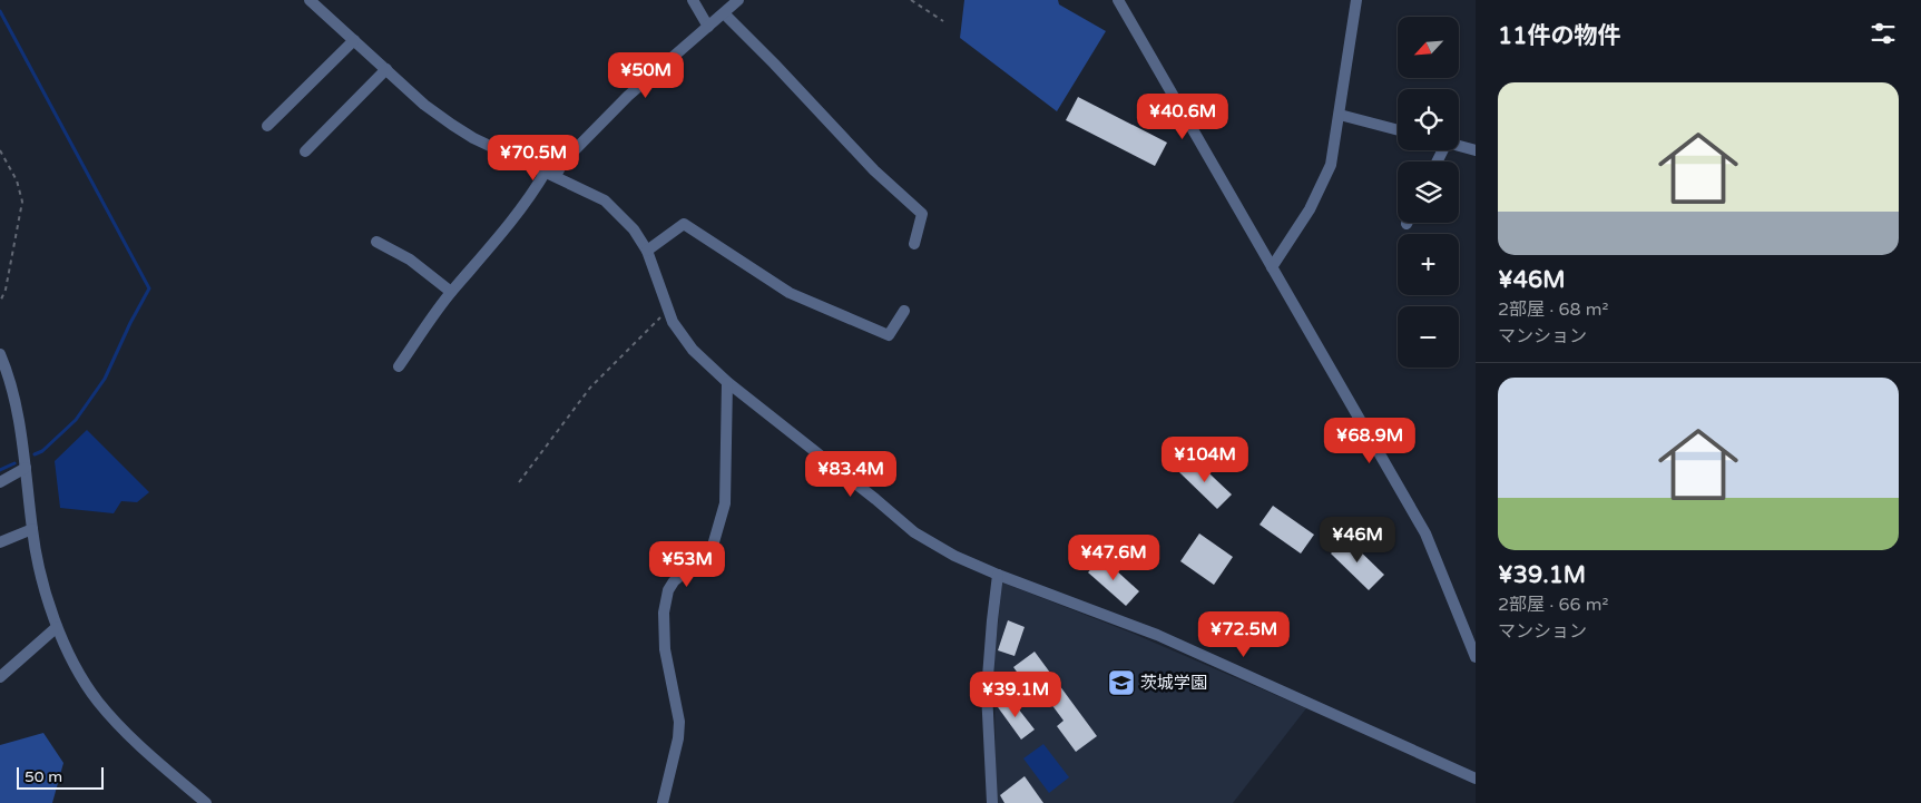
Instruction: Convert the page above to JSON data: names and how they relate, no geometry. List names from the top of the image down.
{
  "places": {
    "school or university": ["茨城学園"]
  },
  "scale_bar": "50 m",
  "north": "bottom left",
  "page": {
    "heading": "11件の物件",
    "map_buttons": ["+", "−"],
    "price": [
      "¥50M",
      "¥40.6M",
      "¥70.5M",
      "¥68.9M",
      "¥104M",
      "¥83.4M",
      "¥46M",
      "¥47.6M",
      "¥53M",
      "¥72.5M",
      "¥39.1M"
    ],
    "list": [
      {
        "name": "¥46M",
        "note": "2部屋 · 68 m² · マンション"
      },
      {
        "name": "¥39.1M",
        "note": "2部屋 · 66 m² · マンション"
      }
    ],
    "scale": "50 m"
  }
}
